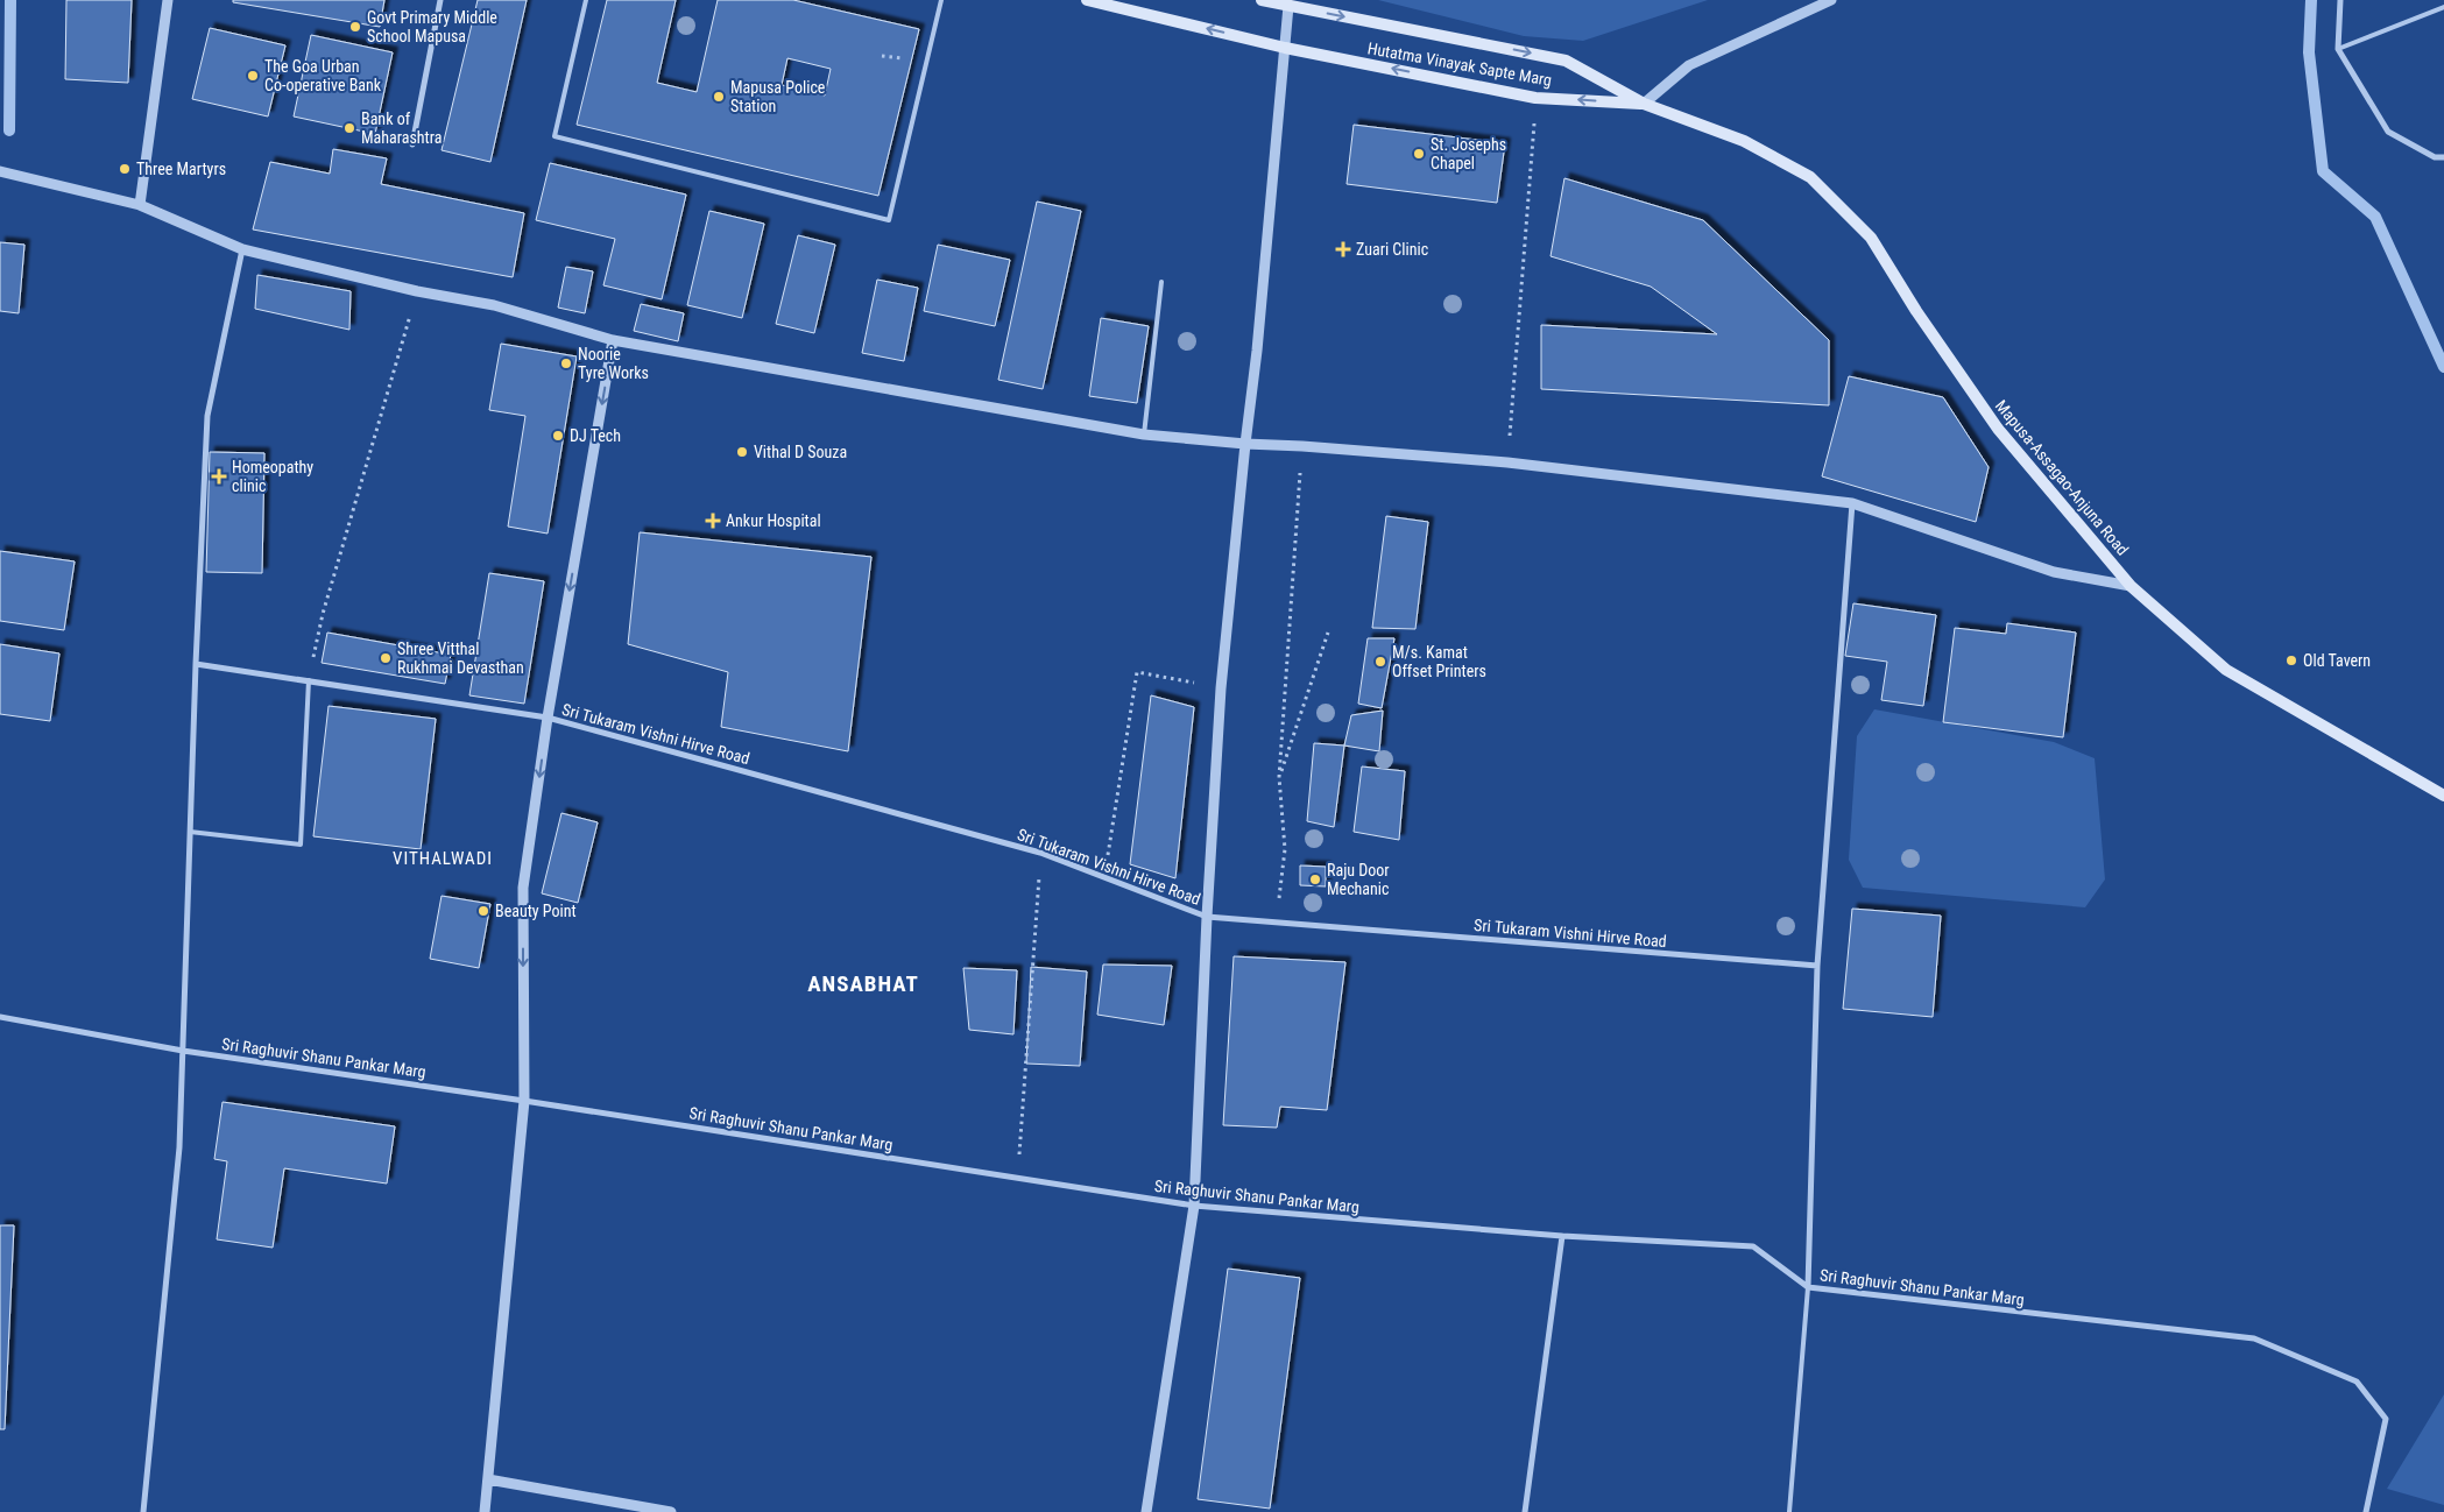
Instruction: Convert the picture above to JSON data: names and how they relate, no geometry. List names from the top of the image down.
{
  "streets": {
    "main road": ["Hutatma Vinayak Sapte Marg", "Mapusa-Assagao-Anjuna Road"],
    "street": ["Sri Tukaram Vishni Hirve Road", "Sri Raghuvir Shanu Pankar Marg"]
  },
  "crossings": [
    ["Hutatma Vinayak Sapte Marg", "Mapusa-Assagao-Anjuna Road"]
  ],
  "districts": ["VITHALWADI", "ANSABHAT"],
  "places": {
    "other": [
      "Govt Primary Middle School Mapusa",
      "The Goa Urban Co-operative Bank",
      "Mapusa Police Station",
      "Bank of Maharashtra",
      "St. Josephs Chapel",
      "Three Martyrs",
      "Noorie Tyre Works",
      "DJ Tech",
      "Vithal D Souza",
      "Shree Vitthal Rukhmai Devasthan",
      "Old Tavern",
      "M/s. Kamat Offset Printers",
      "Raju Door Mechanic",
      "Beauty Point"
    ],
    "health": ["Zuari Clinic", "Homeopathy clinic", "Ankur Hospital"]
  }
}
